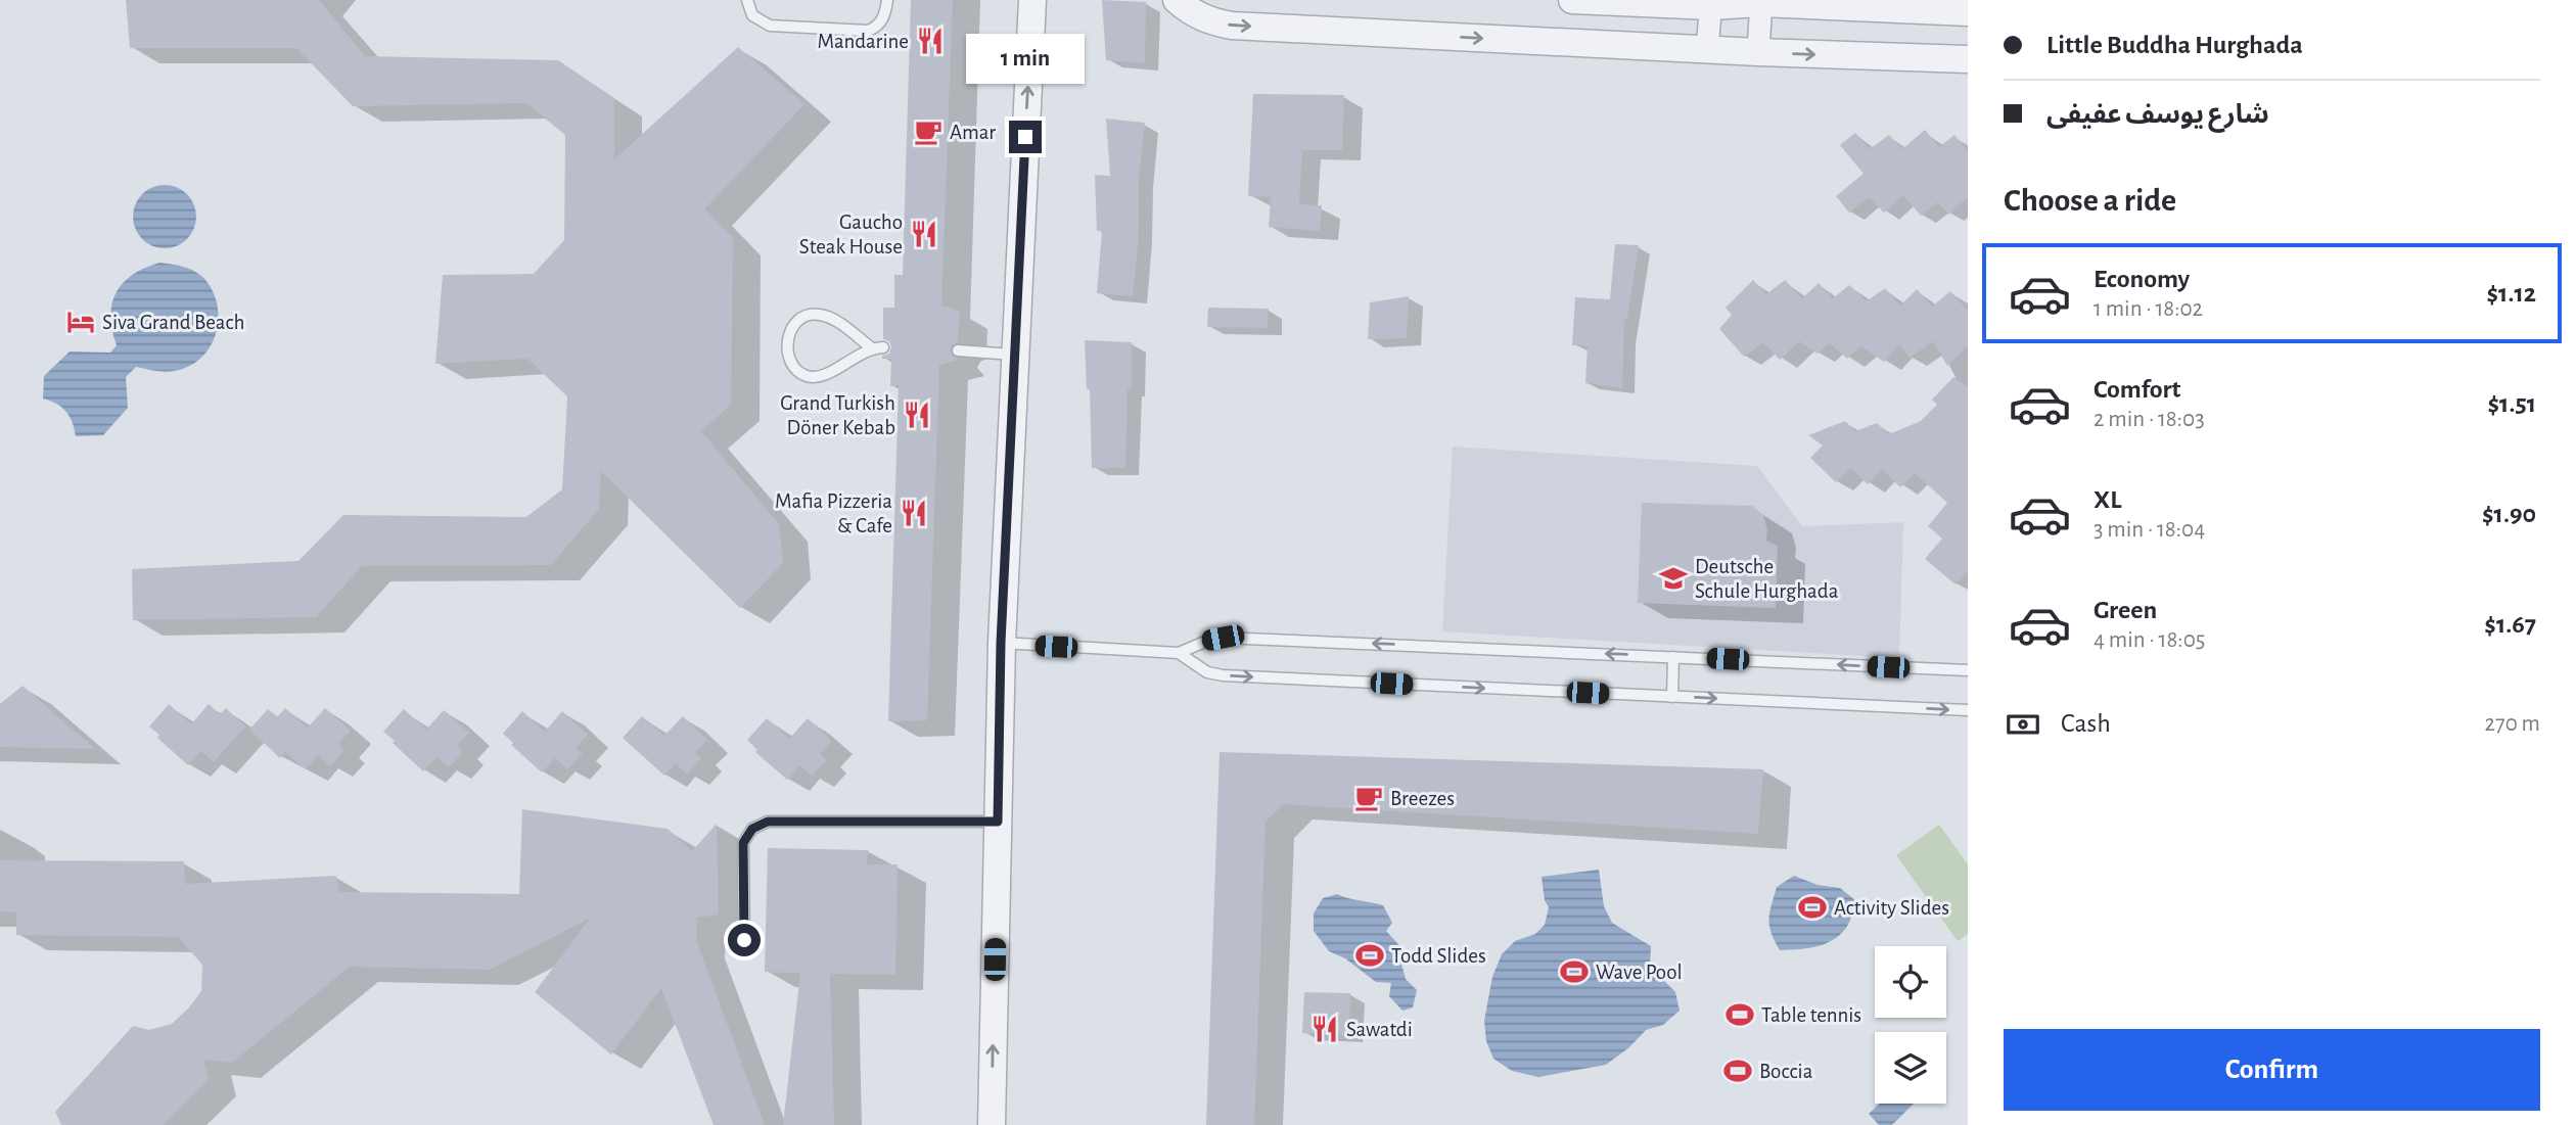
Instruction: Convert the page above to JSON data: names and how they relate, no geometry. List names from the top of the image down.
{
  "places": {
    "restaurant": [
      "Mandarine",
      "Gaucho Steak House",
      "Grand Turkish Döner Kebab",
      "Mafia Pizzeria & Cafe",
      "Sawatdi"
    ],
    "cafe": ["Amar", "Breezes"],
    "hotel": ["Siva Grand Beach"],
    "school or university": ["Deutsche Schule Hurghada"],
    "sports": [
      "Activity Slides",
      "Todd Slides",
      "Wave Pool",
      "Table tennis",
      "Boccia"
    ]
  },
  "page": {
    "banner": ["Little Buddha Hurghada", "شارع يوسف عفيفى"],
    "bubble": "1 min",
    "heading": "Choose a ride",
    "list": [
      {
        "name": "Economy",
        "note": "1 min · 18:02",
        "value": "$1.12"
      },
      {
        "name": "Comfort",
        "note": "2 min · 18:03",
        "value": "$1.51"
      },
      {
        "name": "XL",
        "note": "3 min · 18:04",
        "value": "$1.90"
      },
      {
        "name": "Green",
        "note": "4 min · 18:05",
        "value": "$1.67"
      }
    ],
    "pay": ["Cash", "270 m"],
    "buttons": "Confirm"
  }
}
